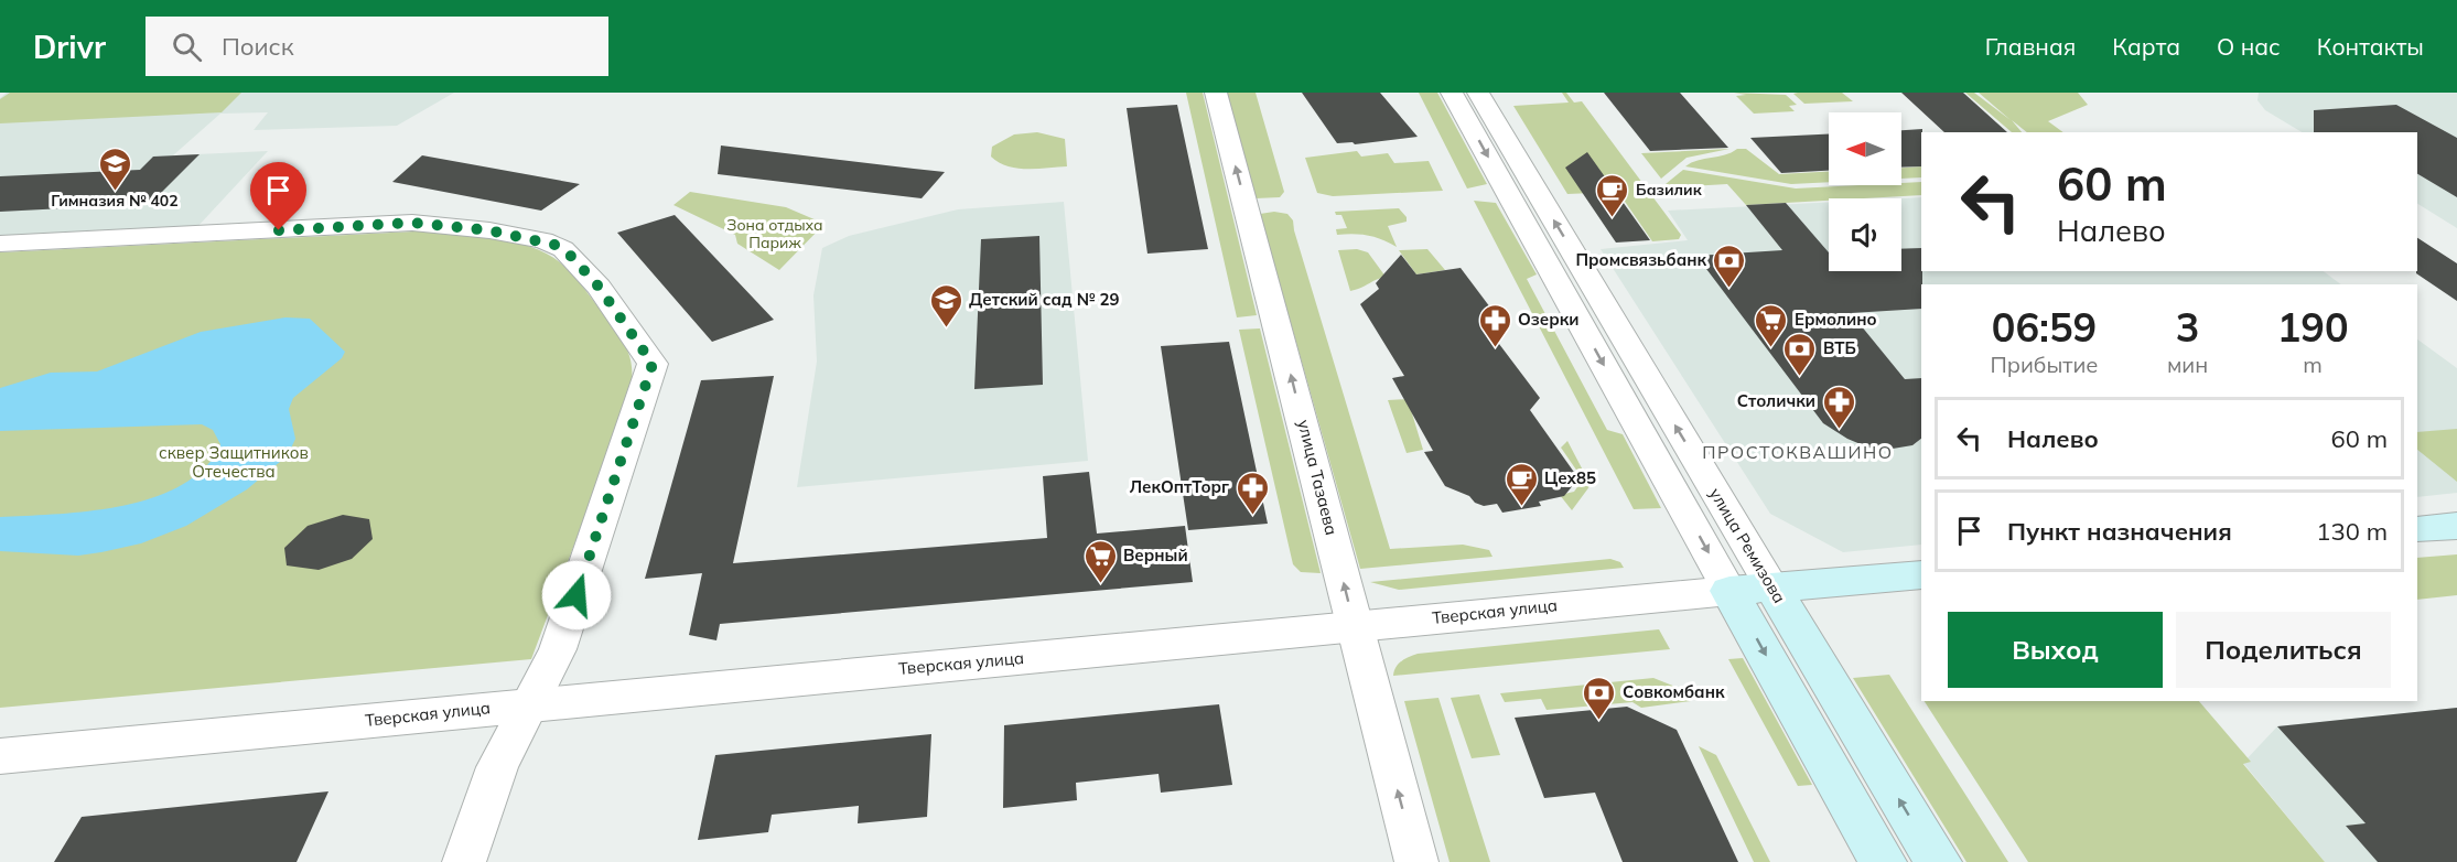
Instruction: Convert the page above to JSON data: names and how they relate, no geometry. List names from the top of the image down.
{
  "streets": {
    "main road": ["улица Ремизова", "Тверская улица"],
    "street": ["улица Тазаева"]
  },
  "crossings": [
    ["улица Тазаева", "Тверская улица"],
    ["улица Ремизова", "Тверская улица"]
  ],
  "districts": ["ПРОСТОКВАШИНО"],
  "parks": ["Зона отдыха Париж", "сквер Защитников Отечества"],
  "places": {
    "school or university": ["Гимназия № 402", "Детский сад № 29"],
    "cafe": ["Базилик", "Цех85"],
    "bank": ["Промсвязьбанк", "ВТБ", "Совкомбанк"],
    "pharmacy": ["Озерки", "Столички", "ЛекОптТорг"],
    "supermarket": ["Ермолино", "Верный"]
  },
  "north": "left",
  "page": {
    "header": "Drivr",
    "search": "Поиск",
    "nav": [
      "Главная",
      "Карта",
      "О нас",
      "Контакты"
    ],
    "turn": ["60 m", "Налево"],
    "eta": [
      "06:59",
      "Прибытие",
      "3",
      "мин",
      "190",
      "m"
    ],
    "list": [
      {
        "name": "Налево",
        "value": "60 m"
      },
      {
        "name": "Пункт назначения",
        "value": "130 m"
      }
    ],
    "buttons": ["Выход", "Поделиться"]
  }
}
